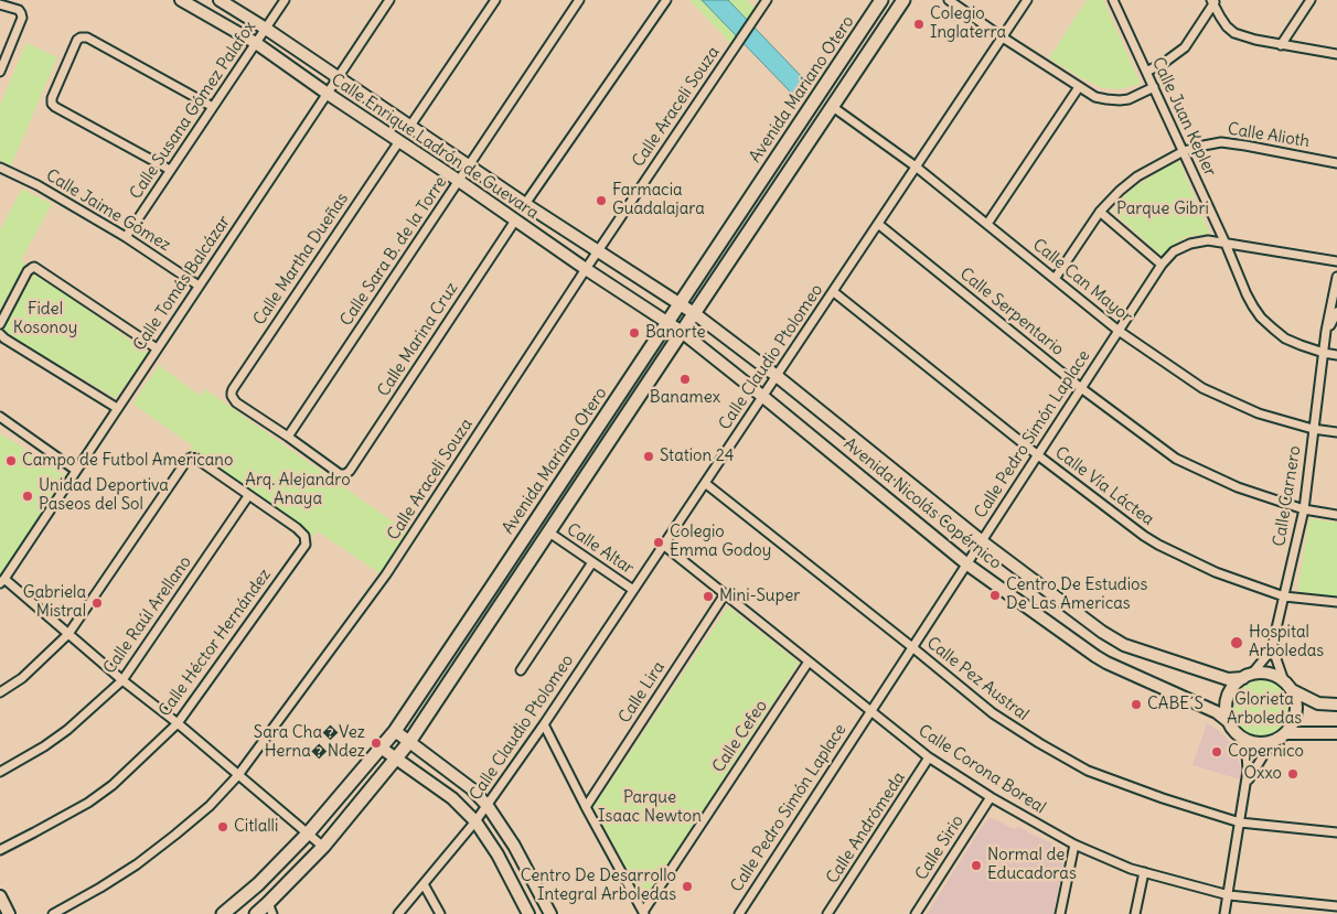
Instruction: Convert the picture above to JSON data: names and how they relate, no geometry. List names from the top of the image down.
{
  "streets": {
    "main road": ["Avenida Mariano Otero", "Calle Enrique Ladrón de Guevara", "Avenida Nicolás Copérnico"],
    "street": [
      "Calle Araceli Souza",
      "Calle Susana Gómez Palafox",
      "Calle Juan Kepler",
      "Calle Alioth",
      "Calle Jaime Gómez",
      "Calle Sara B. de la Torre",
      "Calle Martha Dueñas",
      "Calle Can Mayor",
      "Calle Tomás Balcázar",
      "Calle Serpentario",
      "Calle Marina Cruz",
      "Calle Claudio Ptolomeo",
      "Calle Pedro Simón Laplace",
      "Calle Vía Láctea",
      "Calle Carnero",
      "Calle Altar",
      "Calle Raúl Arellano",
      "Calle Héctor Hernández",
      "Calle Pez Austral",
      "Calle Lira",
      "Calle Cefeo",
      "Calle Corona Boreal",
      "Calle Andrómeda",
      "Calle Sirio"
    ]
  },
  "crossings": [
    ["Avenida Mariano Otero", "Calle Enrique Ladrón de Guevara"],
    ["Avenida Mariano Otero", "Calle Can Mayor"],
    ["Avenida Mariano Otero", "Avenida Nicolás Copérnico"],
    ["Avenida Mariano Otero", "Calle Altar"],
    ["Calle Araceli Souza", "Calle Enrique Ladrón de Guevara"],
    ["Calle Susana Gómez Palafox", "Calle Enrique Ladrón de Guevara"],
    ["Calle Susana Gómez Palafox", "Calle Jaime Gómez"],
    ["Calle Juan Kepler", "Calle Alioth"],
    ["Calle Juan Kepler", "Calle Pedro Simón Laplace"],
    ["Calle Juan Kepler", "Calle Carnero"],
    ["Calle Alioth", "Calle Can Mayor"],
    ["Calle Enrique Ladrón de Guevara", "Calle Sara B. de la Torre"],
    ["Calle Enrique Ladrón de Guevara", "Calle Martha Dueñas"],
    ["Calle Enrique Ladrón de Guevara", "Calle Tomás Balcázar"],
    ["Calle Enrique Ladrón de Guevara", "Calle Marina Cruz"],
    ["Calle Enrique Ladrón de Guevara", "Avenida Nicolás Copérnico"],
    ["Calle Jaime Gómez", "Calle Tomás Balcázar"],
    ["Calle Sara B. de la Torre", "Calle Martha Dueñas"],
    ["Calle Sara B. de la Torre", "Calle Marina Cruz"],
    ["Calle Martha Dueñas", "Calle Marina Cruz"],
    ["Calle Can Mayor", "Calle Claudio Ptolomeo"],
    ["Calle Can Mayor", "Calle Pedro Simón Laplace"],
    ["Calle Can Mayor", "Calle Carnero"],
    ["Calle Serpentario", "Calle Claudio Ptolomeo"],
    ["Calle Serpentario", "Calle Pedro Simón Laplace"],
    ["Calle Serpentario", "Calle Carnero"],
    ["Calle Claudio Ptolomeo", "Calle Vía Láctea"],
    ["Calle Claudio Ptolomeo", "Avenida Nicolás Copérnico"],
    ["Calle Claudio Ptolomeo", "Calle Altar"],
    ["Calle Claudio Ptolomeo", "Calle Pez Austral"],
    ["Calle Claudio Ptolomeo", "Calle Corona Boreal"],
    ["Calle Pedro Simón Laplace", "Calle Vía Láctea"],
    ["Calle Pedro Simón Laplace", "Avenida Nicolás Copérnico"],
    ["Calle Pedro Simón Laplace", "Calle Pez Austral"],
    ["Calle Pedro Simón Laplace", "Calle Corona Boreal"],
    ["Calle Vía Láctea", "Calle Carnero"],
    ["Calle Carnero", "Avenida Nicolás Copérnico"],
    ["Calle Raúl Arellano", "Calle Héctor Hernández"],
    ["Calle Lira", "Calle Corona Boreal"],
    ["Calle Cefeo", "Calle Corona Boreal"],
    ["Calle Corona Boreal", "Calle Andrómeda"],
    ["Calle Corona Boreal", "Calle Sirio"]
  ],
  "parks": [
    "Parque Gibri",
    "Fidel Kosonoy",
    "Arq. Alejandro Anaya",
    "Glorieta Arboledas",
    "Parque Isaac Newton"
  ],
  "places": [
    "Colegio Inglaterra",
    "Farmacia Guadalajara",
    "Banorte",
    "Banamex",
    "Station 24",
    "Campo de Futbol Americano",
    "Unidad Deportiva Paseos del Sol",
    "Colegio Emma Godoy",
    "Centro De Estudios De Las Americas",
    "Mini-Super",
    "Gabriela Mistral",
    "Hospital Arboledas",
    "CABE´S",
    "Sara Cha�Vez Herna�Ndez",
    "Copernico",
    "Oxxo",
    "Citlalli",
    "Normal de Educadoras",
    "Centro De Desarrollo Integral Arboledas"
  ]
}
